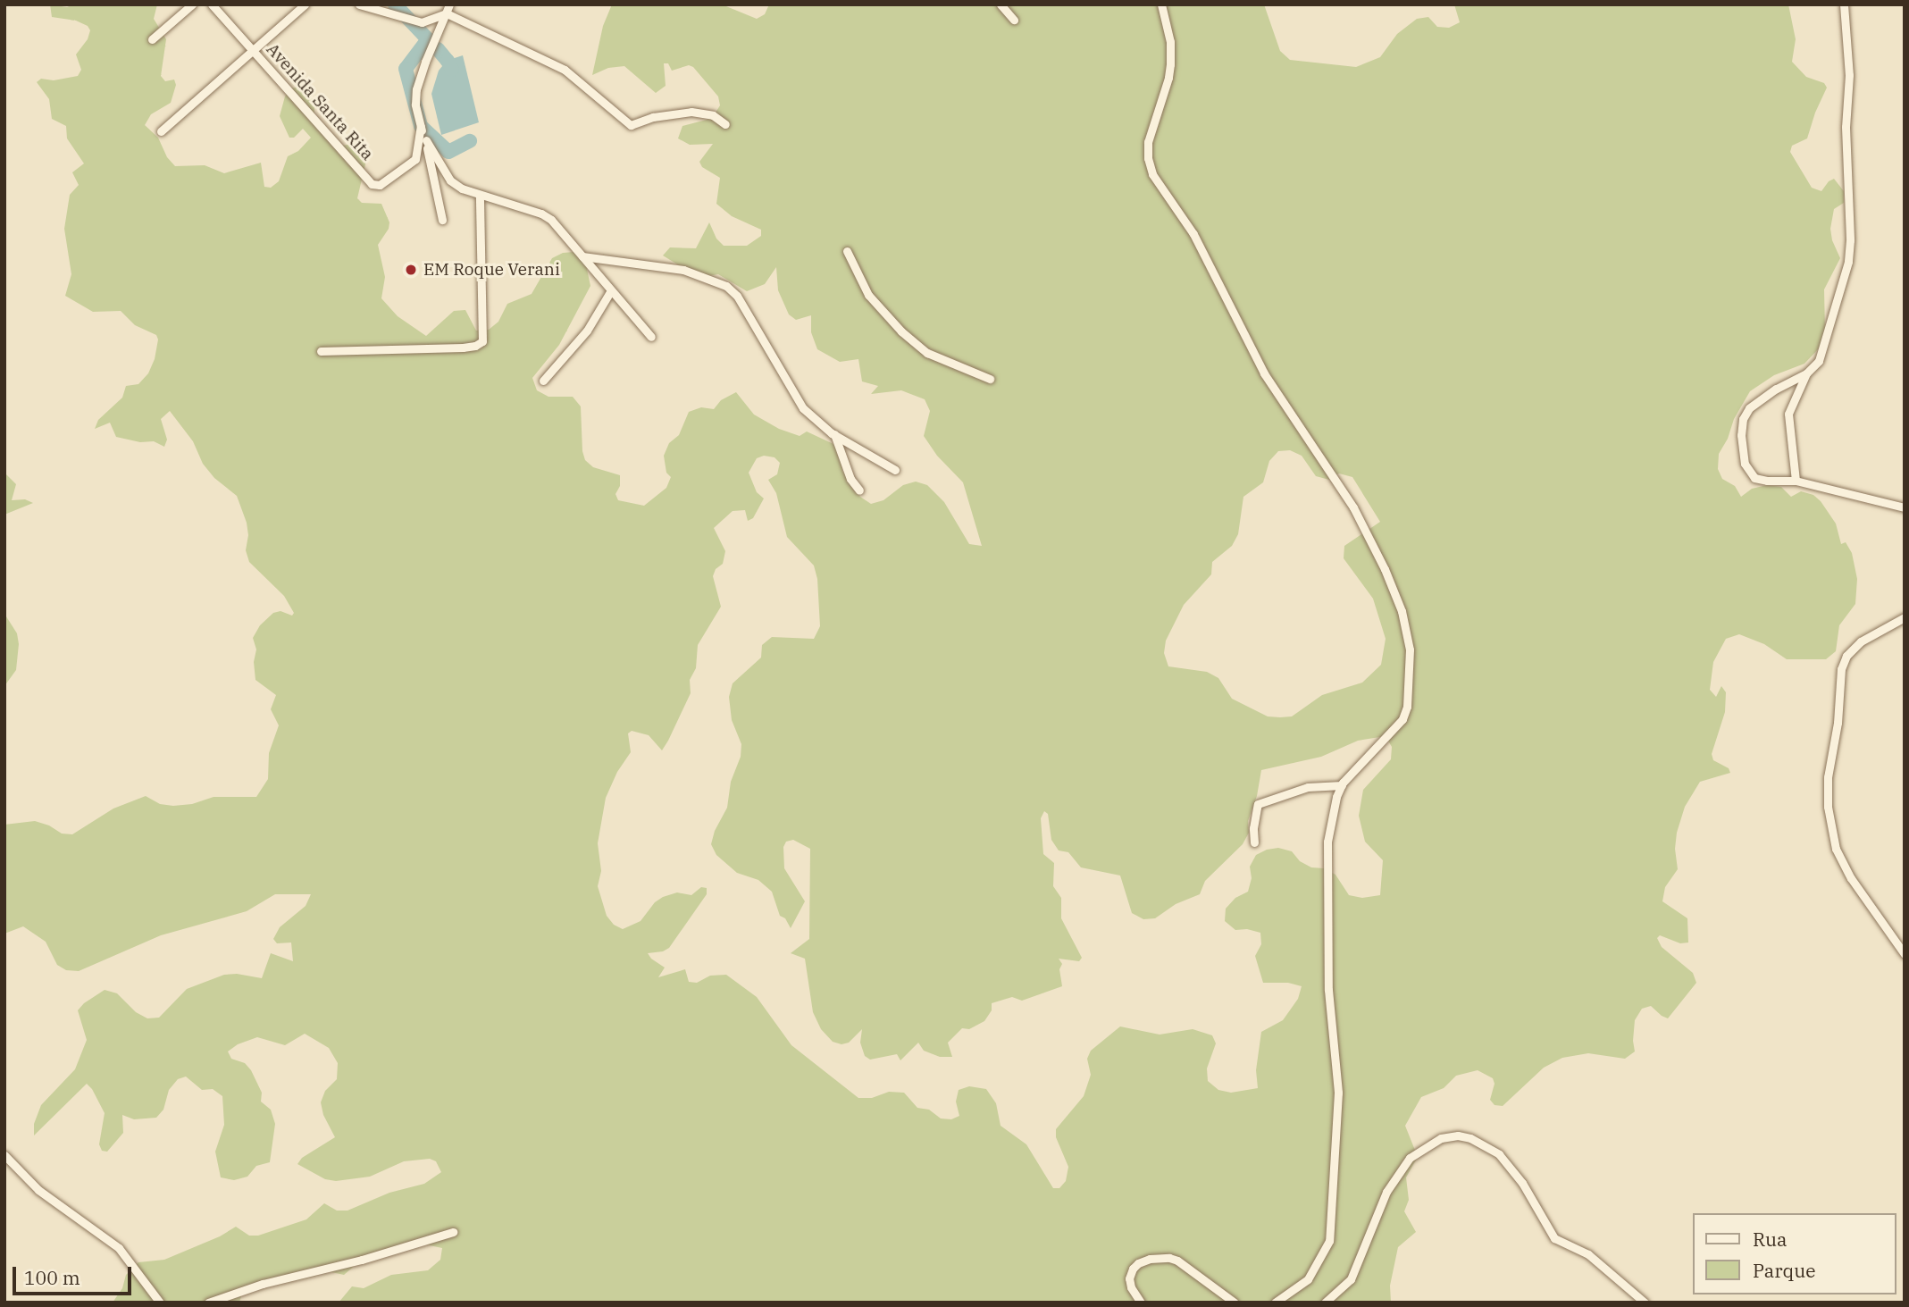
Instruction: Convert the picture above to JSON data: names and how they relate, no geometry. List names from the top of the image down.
{
  "streets": {
    "street": ["Avenida Santa Rita"]
  },
  "places": ["EM Roque Verani"],
  "legend": ["Rua", "Parque"],
  "scale_bar": "100 m"
}
